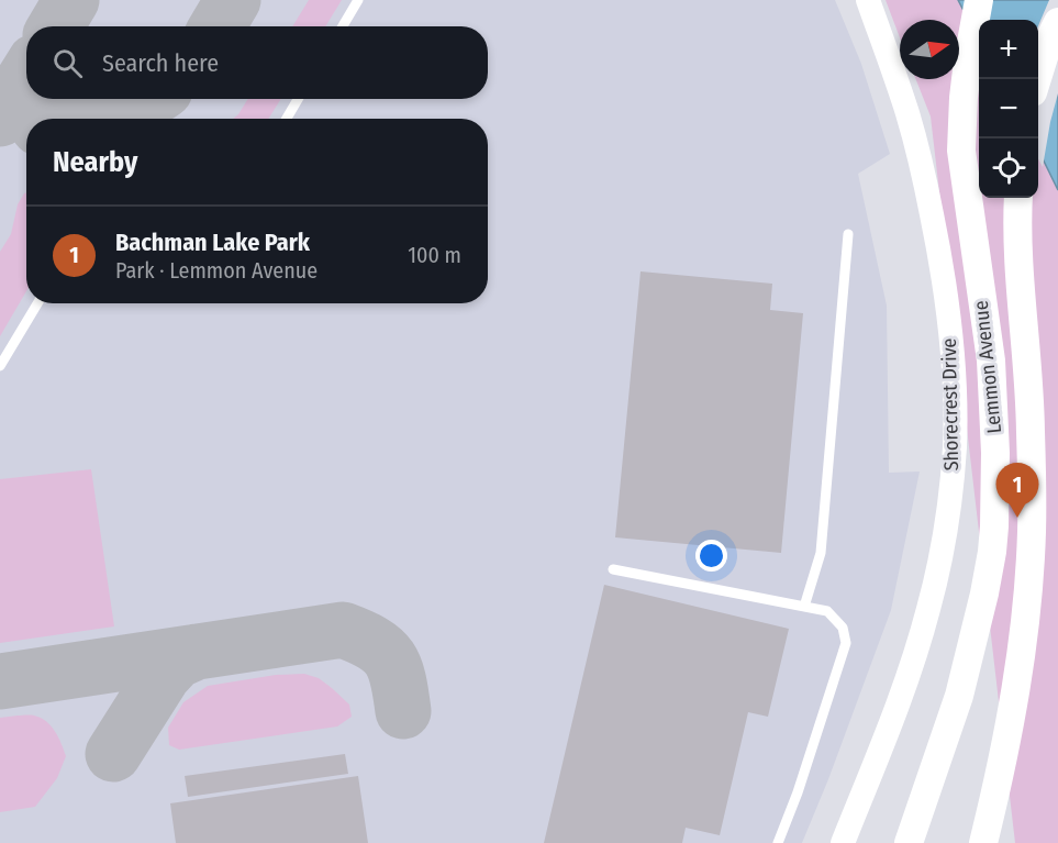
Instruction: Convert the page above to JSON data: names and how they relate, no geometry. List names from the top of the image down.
{
  "streets": {
    "main road": ["Lemmon Avenue"],
    "street": ["Shorecrest Drive"]
  },
  "north": "right",
  "page": {
    "map_buttons": ["+", "−"],
    "search": "Search here",
    "heading": "Nearby",
    "list": [
      {
        "mark": "1",
        "name": "Bachman Lake Park",
        "note": "Park · Lemmon Avenue",
        "value": "100 m"
      }
    ],
    "pins": "1"
  }
}
